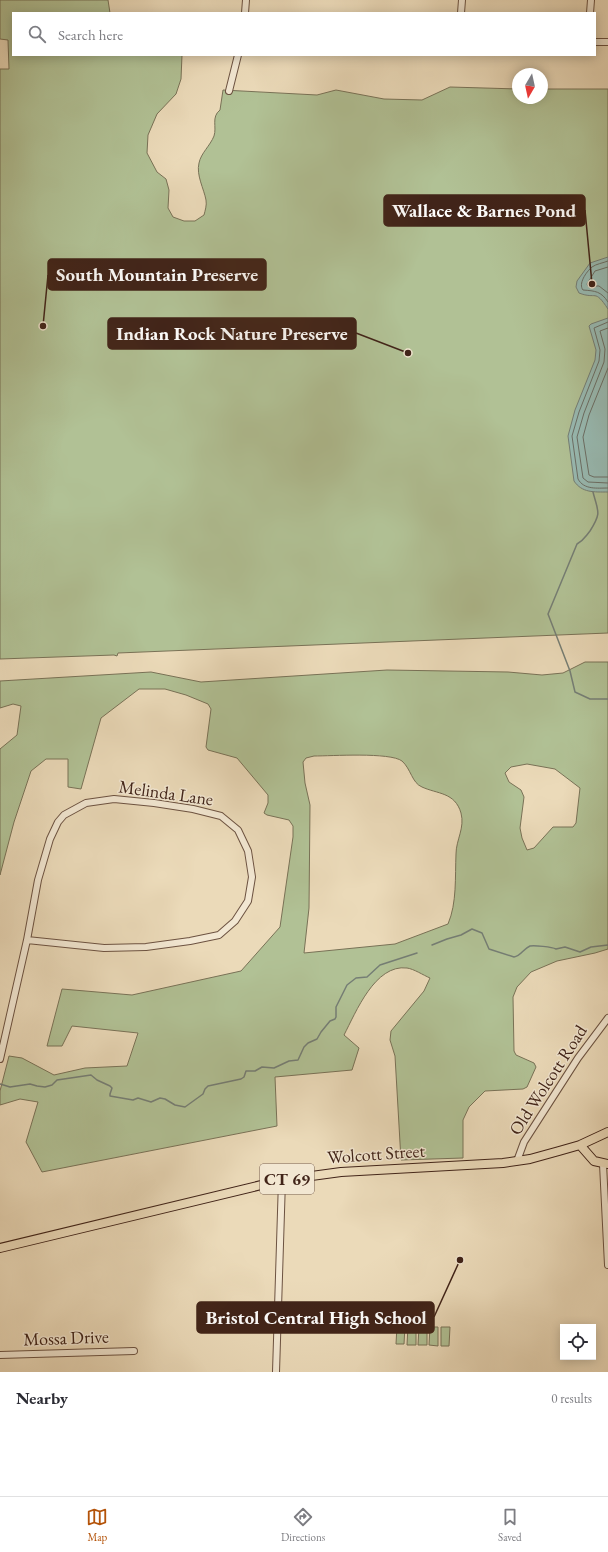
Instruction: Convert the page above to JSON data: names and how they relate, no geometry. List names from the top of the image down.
{
  "streets": {
    "main road": ["Wolcott Street", "CT 69"],
    "street": ["Melinda Lane", "Old Wolcott Road", "Mossa Drive"]
  },
  "crossings": [
    ["Old Wolcott Road", "Wolcott Street"],
    ["Wolcott Street", "CT 69"]
  ],
  "places": [
    "Wallace & Barnes Pond",
    "South Mountain Preserve",
    "Indian Rock Nature Preserve",
    "Bristol Central High School"
  ],
  "north": "bottom",
  "page": {
    "search": "Search here",
    "heading": ["Nearby", "0 results"],
    "nav": ["Map", "Directions", "Saved"]
  }
}
